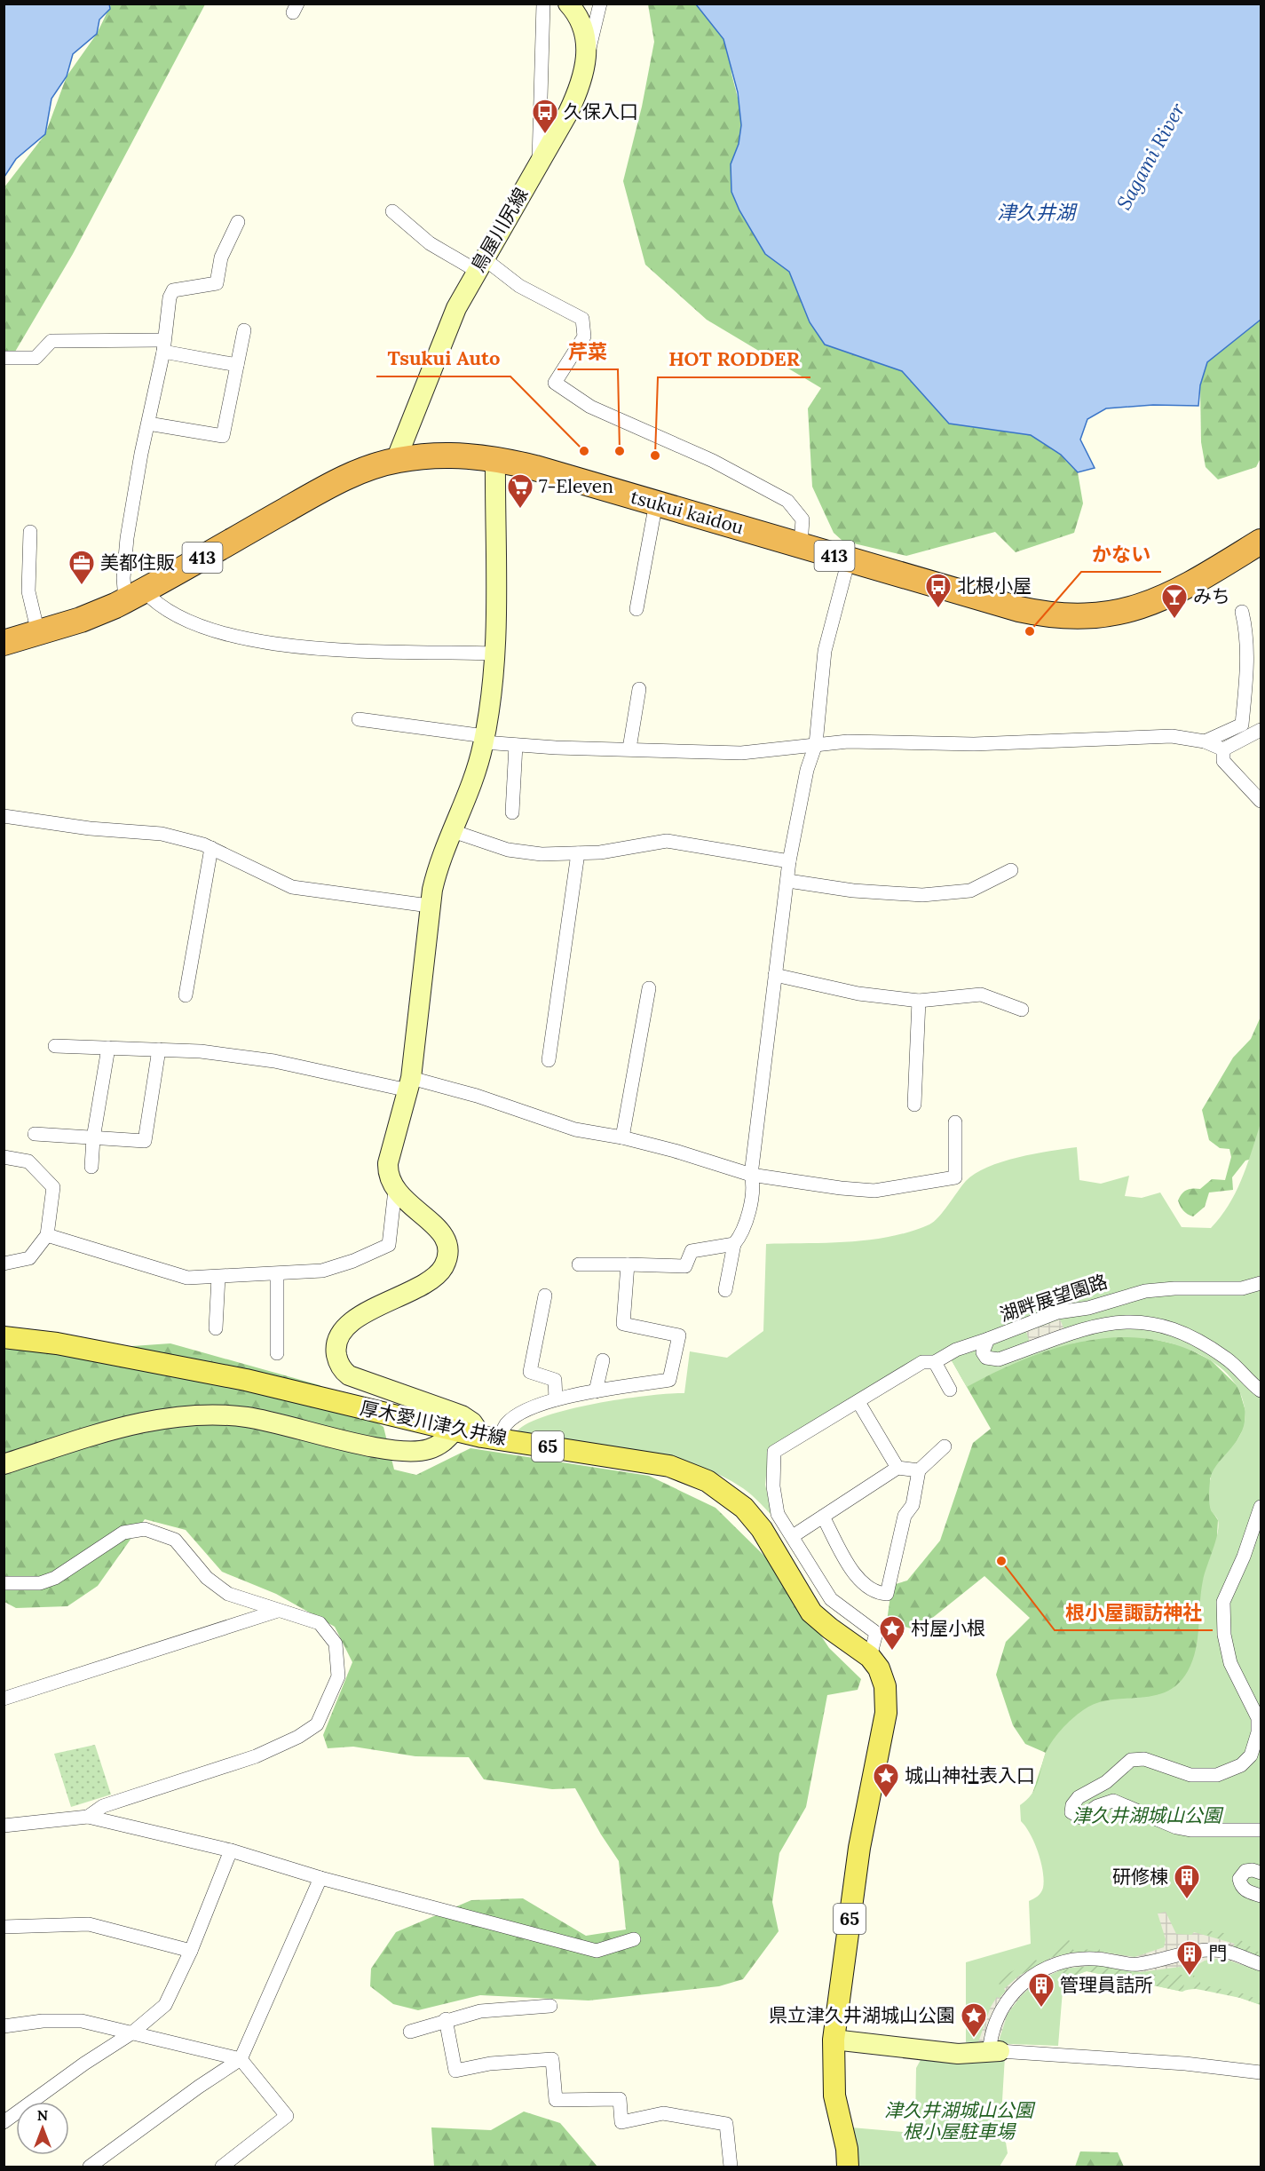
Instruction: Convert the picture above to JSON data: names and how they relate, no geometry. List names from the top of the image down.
{
  "streets": {
    "highway": ["tsukui kaidou", "413"],
    "main road": ["厚木愛川津久井線", "65"],
    "street": ["鳥屋川尻線", "湖畔展望園路"]
  },
  "crossings": [
    ["鳥屋川尻線", "tsukui kaidou"]
  ],
  "water": ["Sagami River", "津久井湖"],
  "parks": ["津久井湖城山公園", "津久井湖城山公園 根小屋駐車場"],
  "places": {
    "bus stop": ["久保入口", "北根小屋"],
    "other": [
      "Tsukui Auto",
      "芹菜",
      "HOT RODDER",
      "かない",
      "根小屋諏訪神社"
    ],
    "supermarket": ["7-Eleven"],
    "office": ["美都住販"],
    "bar": ["みち"],
    "place": ["村屋小根", "城山神社表入口", "県立津久井湖城山公園"],
    "building": ["研修棟", "門", "管理員詰所"]
  },
  "north": "top"
}
